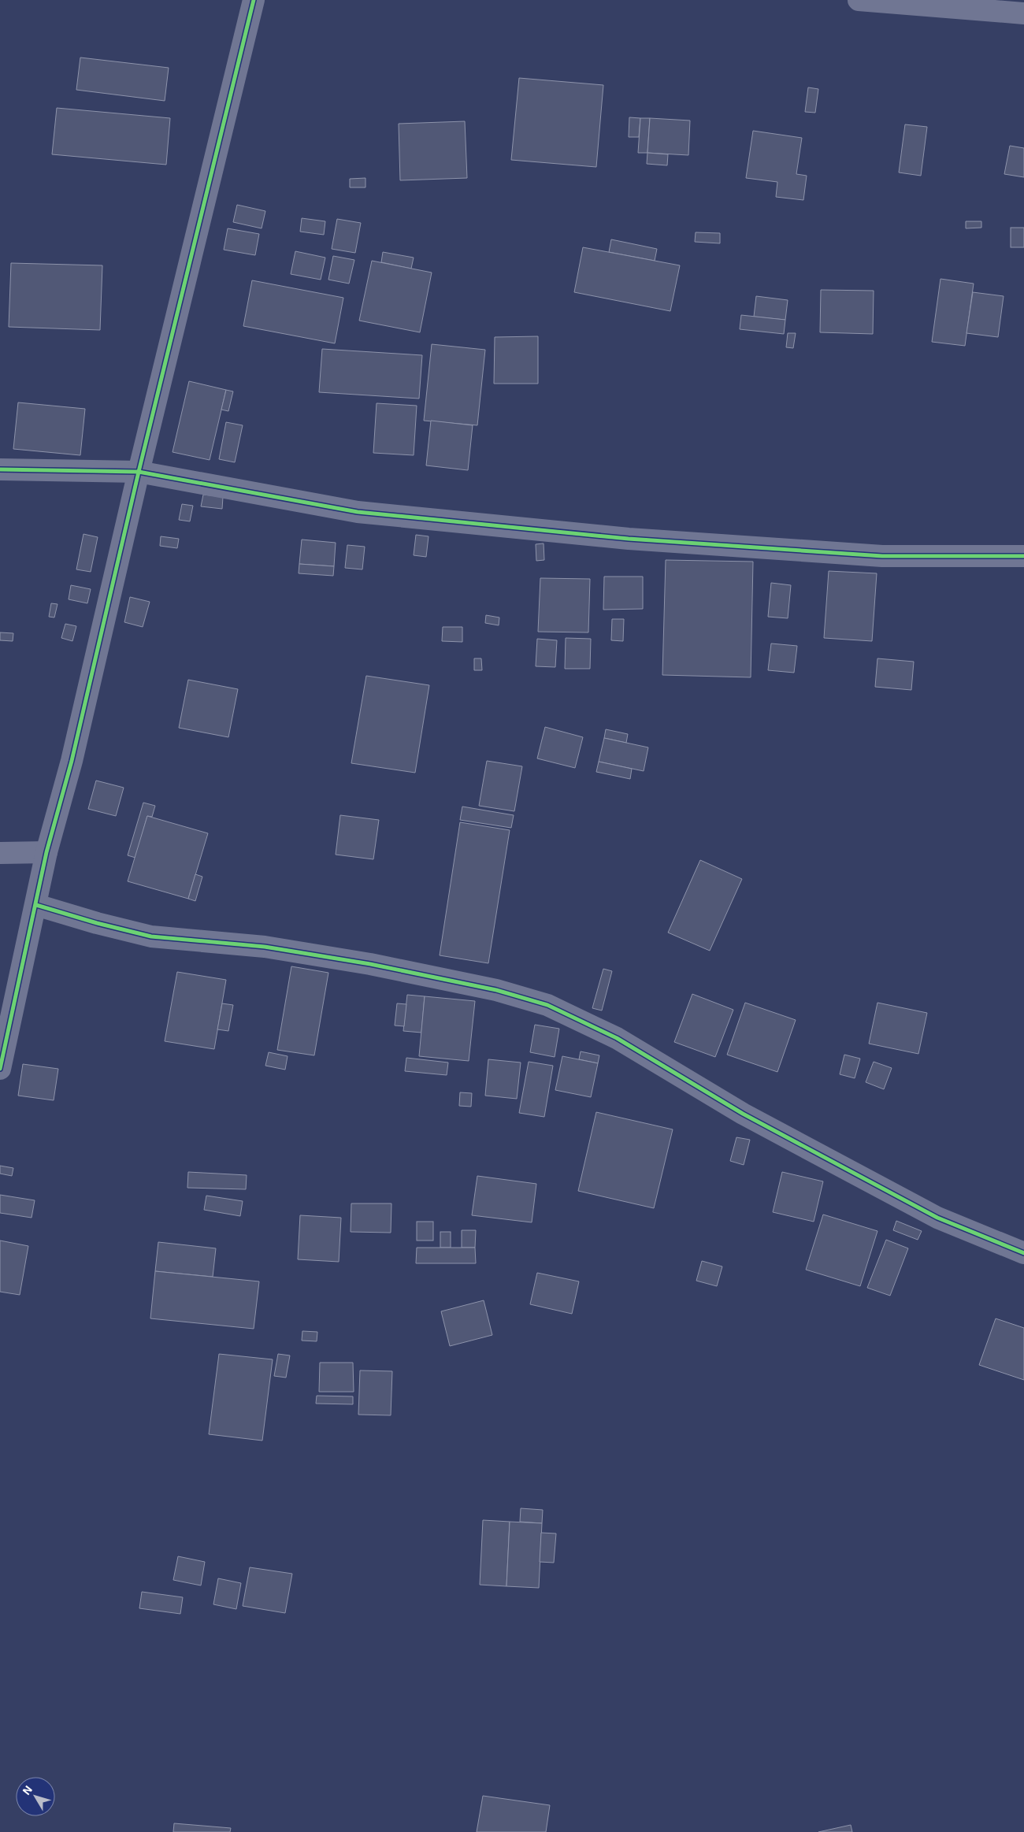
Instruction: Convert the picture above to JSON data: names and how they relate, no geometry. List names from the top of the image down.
{
  "north": "top left"
}
